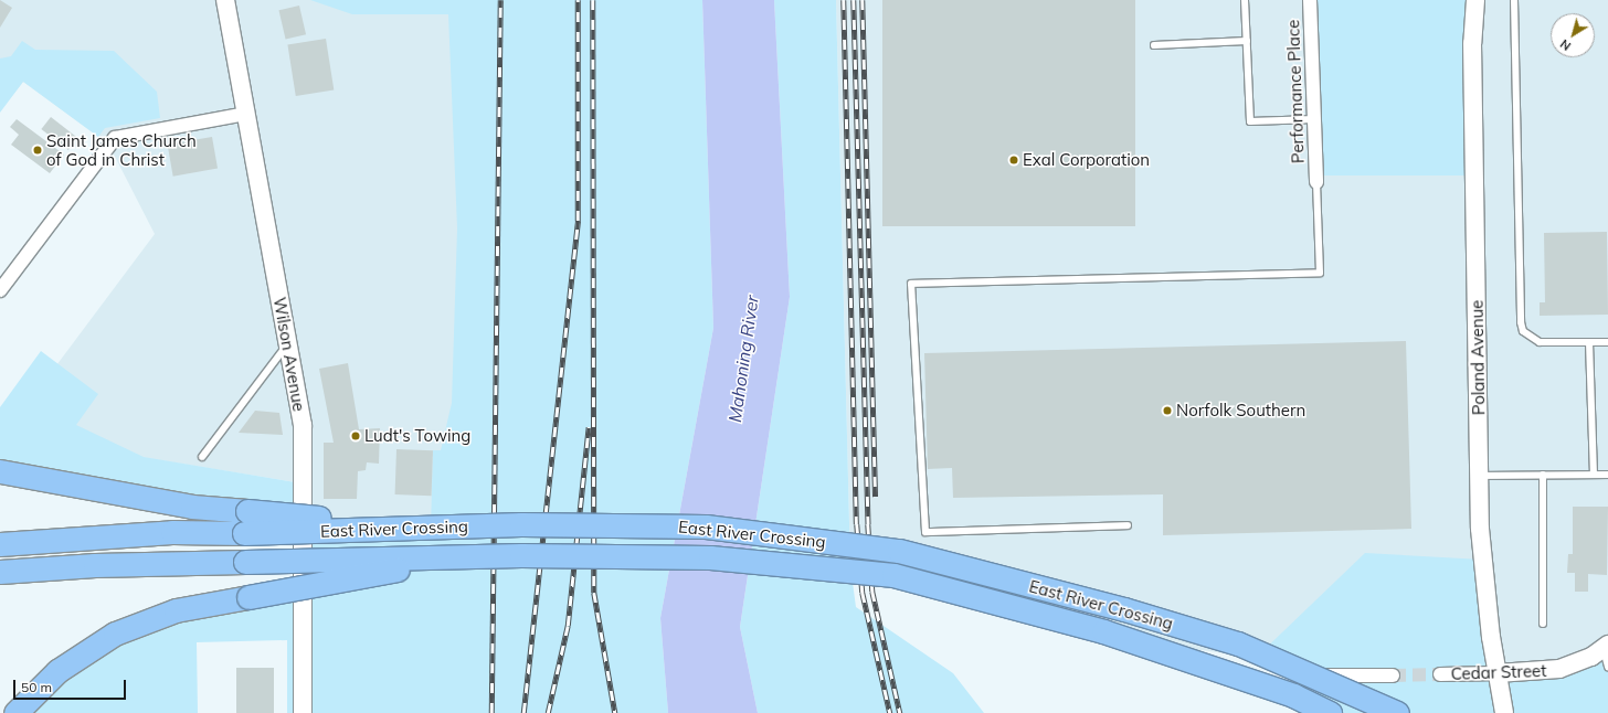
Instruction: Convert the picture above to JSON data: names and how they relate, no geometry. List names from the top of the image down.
{
  "streets": {
    "highway": ["East River Crossing"],
    "main road": ["Wilson Avenue", "Poland Avenue", "Cedar Street"],
    "street": ["Performance Place"]
  },
  "crossings": [
    ["Poland Avenue", "Cedar Street"]
  ],
  "water": ["Mahoning River"],
  "places": [
    "Saint James Church of God in Christ",
    "Exal Corporation",
    "Norfolk Southern",
    "Ludt's Towing"
  ],
  "scale_bar": "50 m",
  "north": "bottom left"
}
